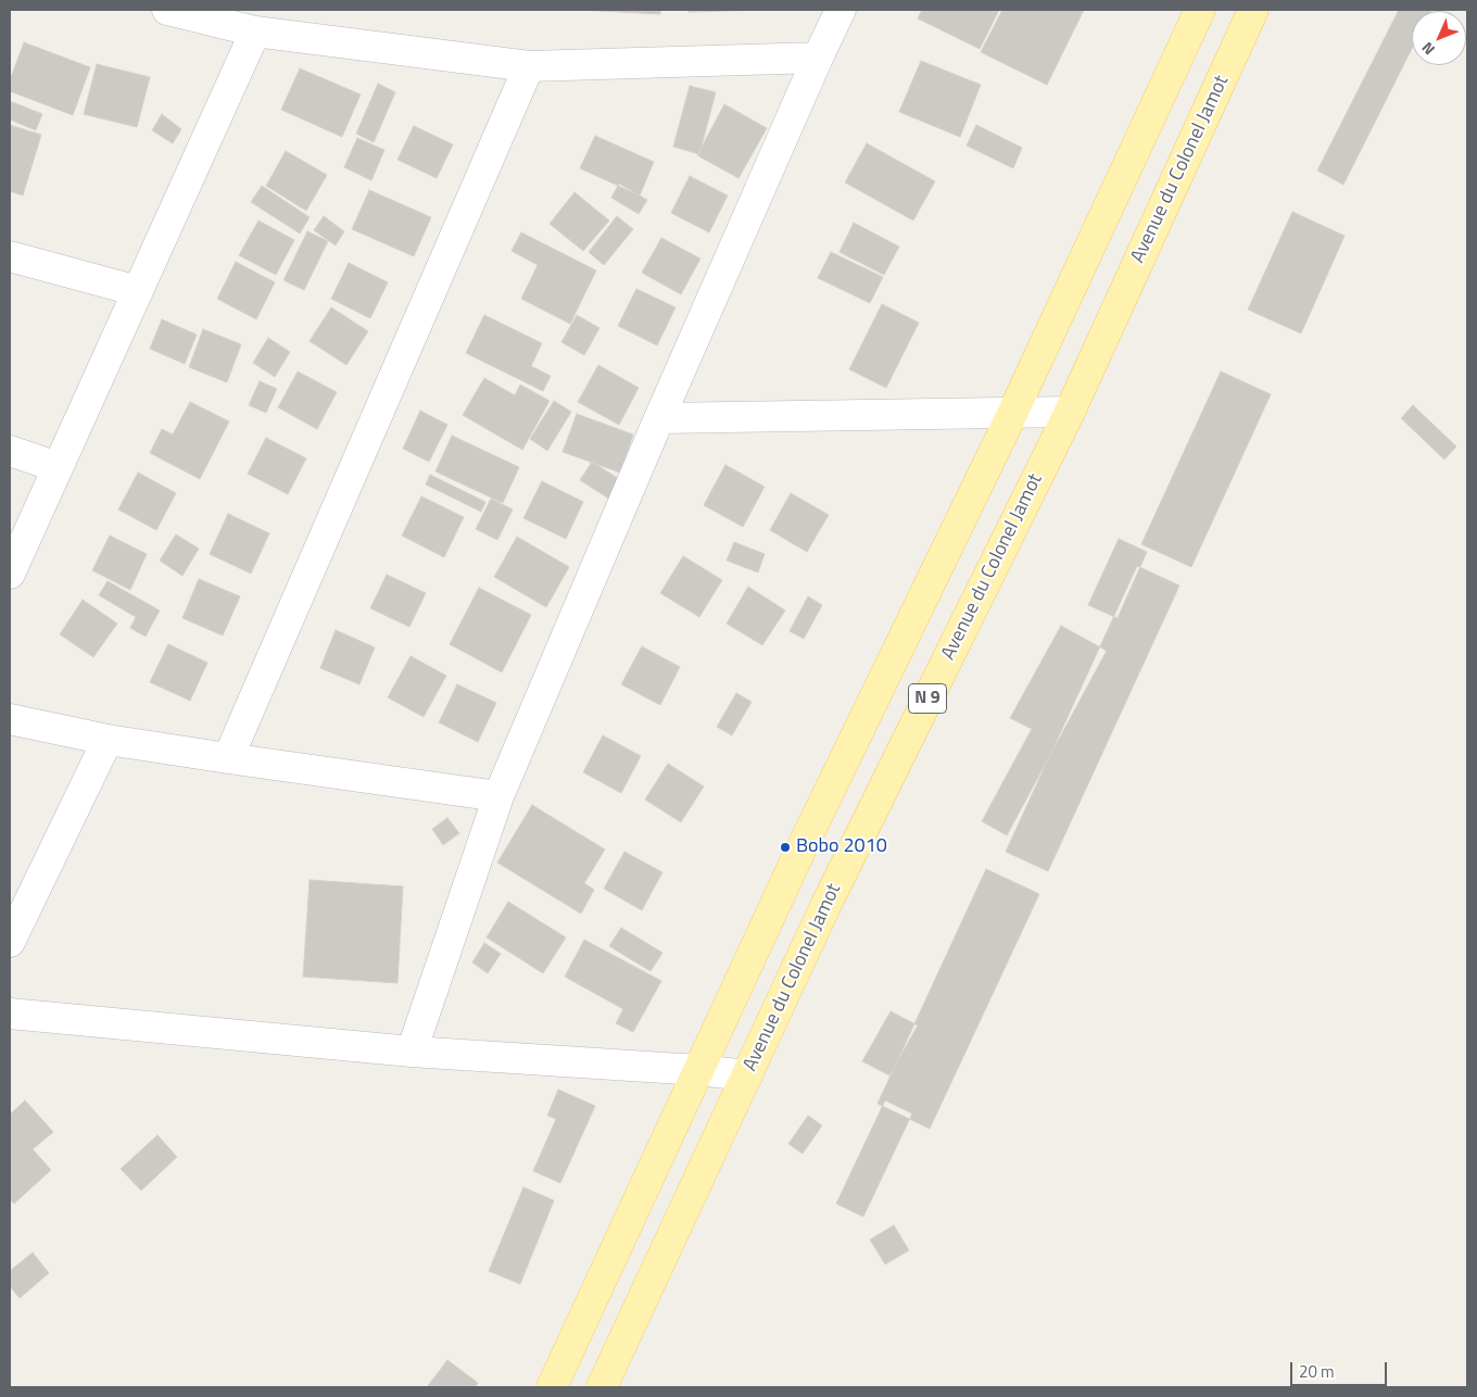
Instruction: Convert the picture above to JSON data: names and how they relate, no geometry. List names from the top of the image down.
{
  "streets": {
    "main road": ["Avenue du Colonel Jamot", "N 9"]
  },
  "places": ["Bobo 2010"],
  "scale_bar": "20 m",
  "north": "bottom left"
}
